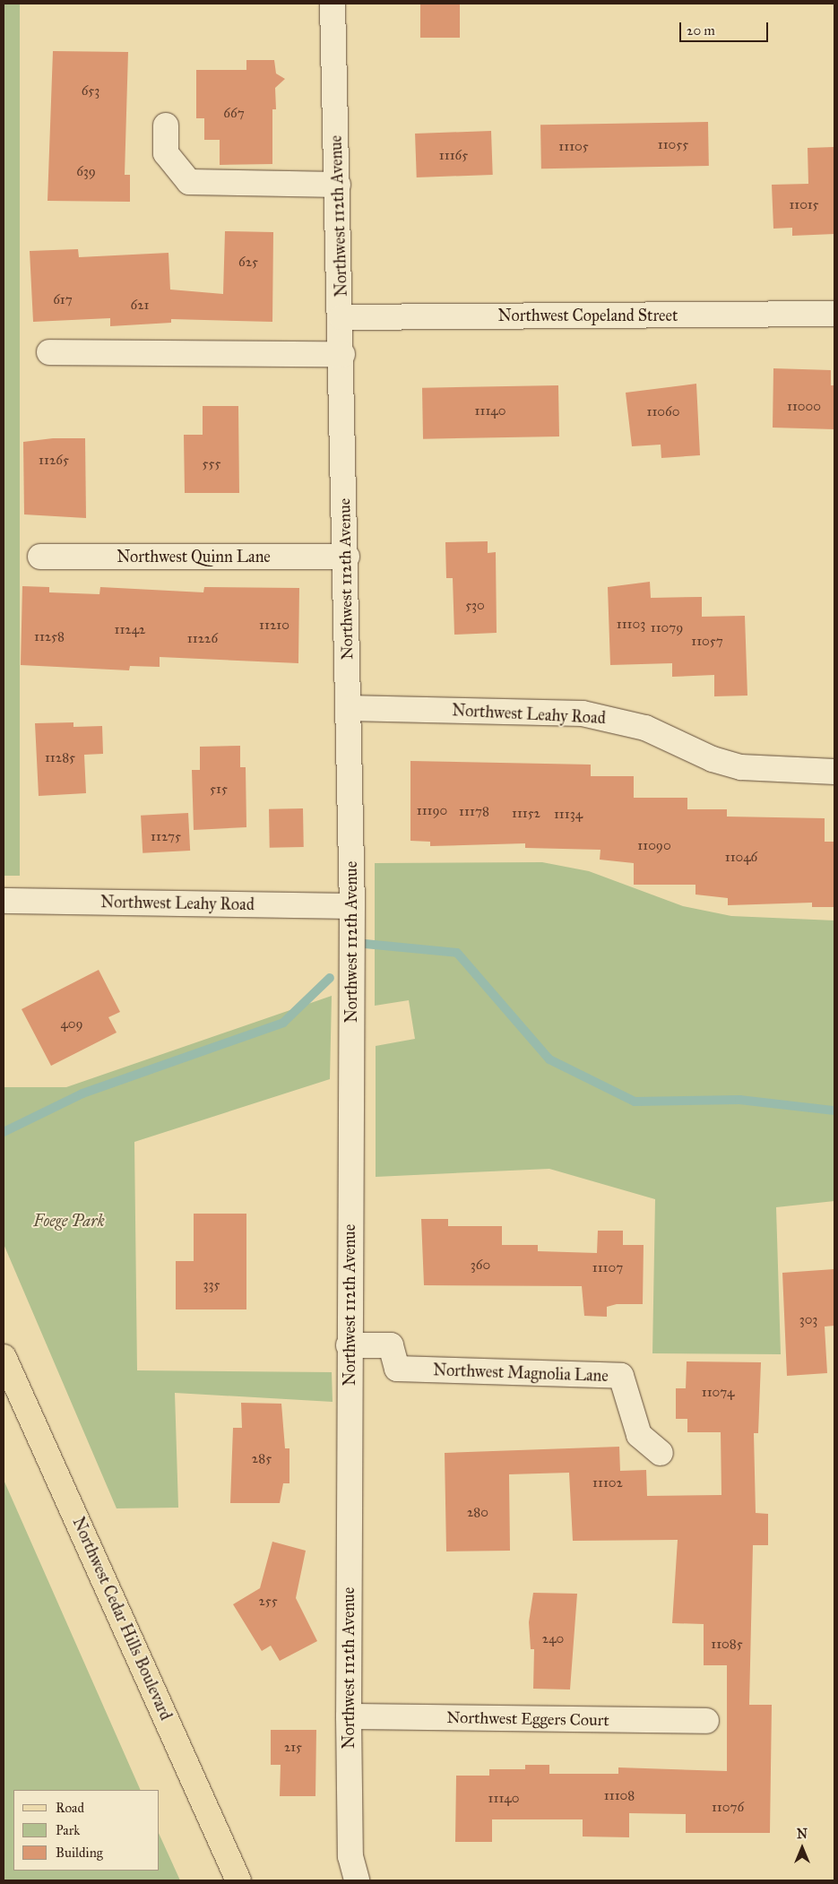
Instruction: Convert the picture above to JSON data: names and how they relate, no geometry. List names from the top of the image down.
{
  "streets": {
    "main road": ["Northwest Cedar Hills Boulevard"],
    "street": [
      "Northwest 112th Avenue",
      "Northwest Copeland Street",
      "Northwest Quinn Lane",
      "Northwest Leahy Road",
      "Northwest Magnolia Lane",
      "Northwest Eggers Court"
    ]
  },
  "crossings": [
    ["Northwest 112th Avenue", "Northwest Copeland Street"],
    ["Northwest 112th Avenue", "Northwest Quinn Lane"],
    ["Northwest 112th Avenue", "Northwest Leahy Road"],
    ["Northwest 112th Avenue", "Northwest Magnolia Lane"],
    ["Northwest 112th Avenue", "Northwest Eggers Court"]
  ],
  "parks": ["Foege Park"],
  "house_numbers": [
    "653",
    "667",
    "11055",
    "11105",
    "11165",
    "639",
    "11015",
    "625",
    "617",
    "621",
    "11000",
    "11140",
    "11060",
    "11265",
    "555",
    "530",
    "11103",
    "11210",
    "11079",
    "11242",
    "11258",
    "11226",
    "11057",
    "11285",
    "515",
    "11190",
    "11178",
    "11152",
    "11134",
    "11275",
    "11090",
    "11046",
    "409",
    "360",
    "11107",
    "335",
    "303",
    "11074",
    "285",
    "11102",
    "280",
    "255",
    "240",
    "11085",
    "215",
    "11108",
    "11140",
    "11076"
  ],
  "legend": ["Road", "Park", "Building"],
  "scale_bar": "20 m",
  "north": "top"
}
